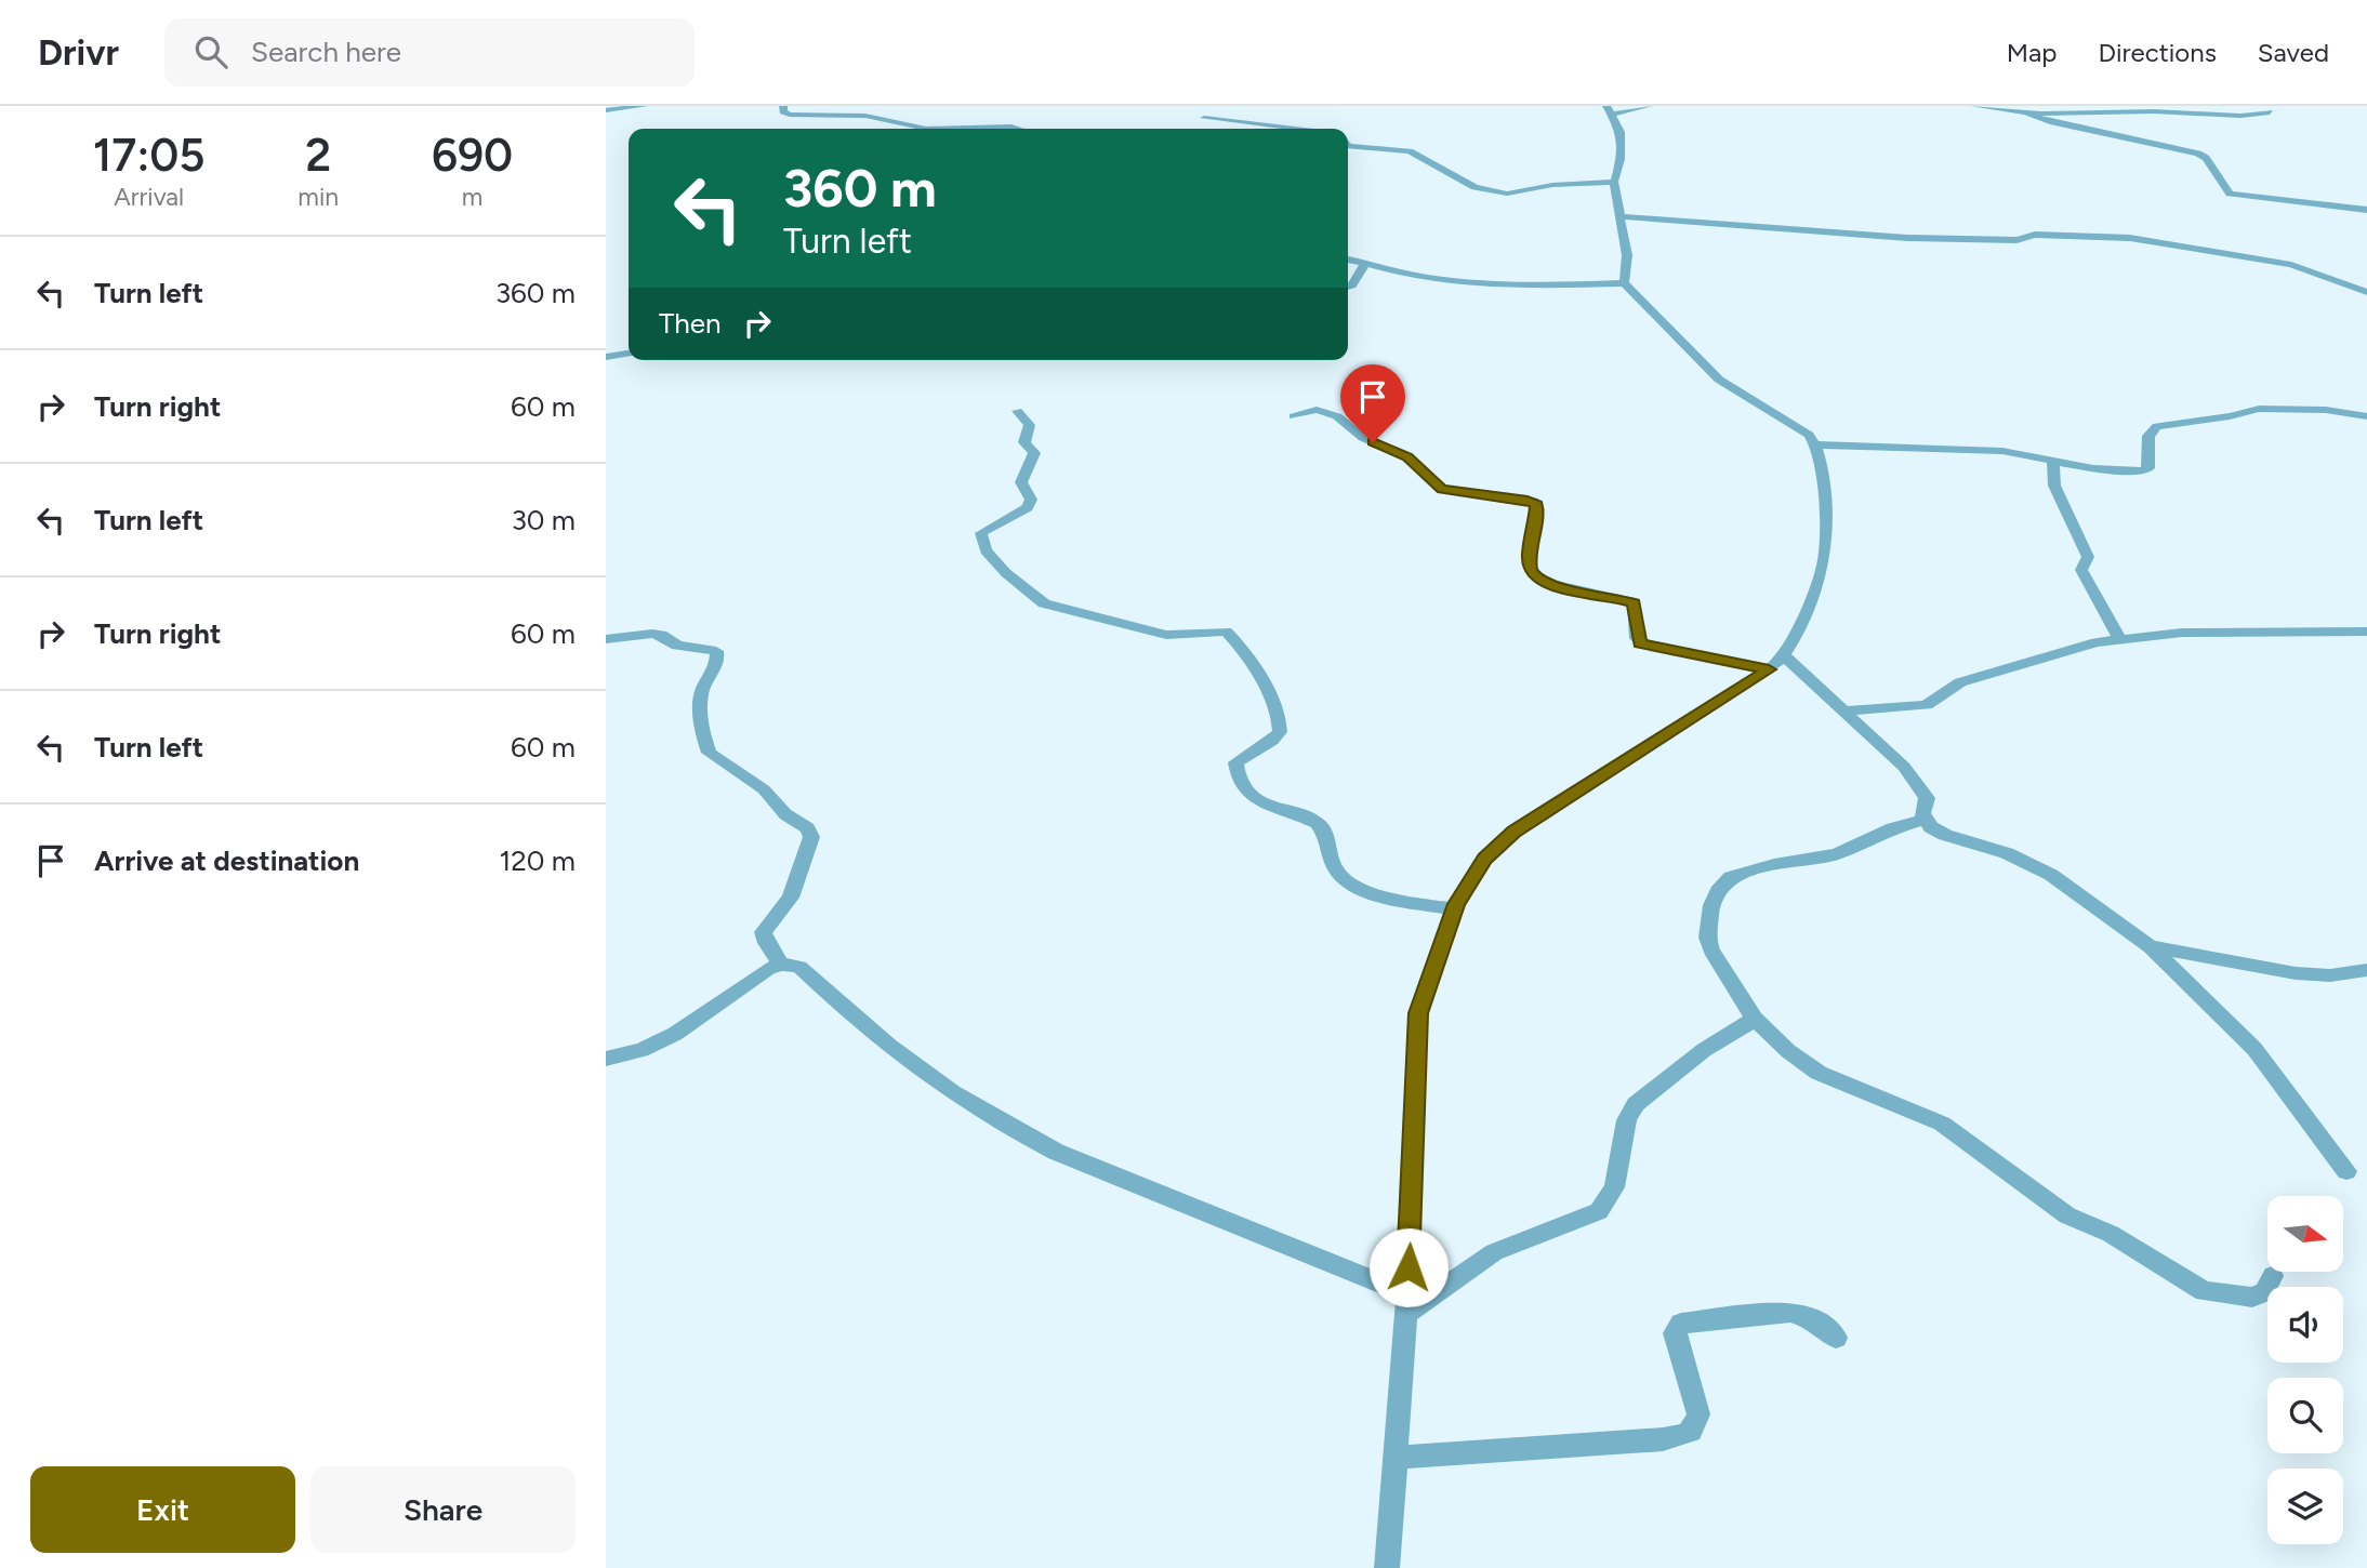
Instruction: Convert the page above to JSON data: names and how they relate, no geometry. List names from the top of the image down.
{
  "north": "right",
  "page": {
    "header": "Drivr",
    "search": "Search here",
    "nav": ["Map", "Directions", "Saved"],
    "eta": [
      "17:05",
      "Arrival",
      "2",
      "min",
      "690",
      "m"
    ],
    "turn": ["360 m", "Turn left"],
    "list": [
      {
        "name": "Turn left",
        "value": "360 m"
      },
      {
        "name": "Turn right",
        "value": "60 m"
      },
      {
        "name": "Turn left",
        "value": "30 m"
      },
      {
        "name": "Turn right",
        "value": "60 m"
      },
      {
        "name": "Turn left",
        "value": "60 m"
      },
      {
        "name": "Arrive at destination",
        "value": "120 m"
      }
    ],
    "then": "Then",
    "buttons": ["Exit", "Share"]
  }
}
